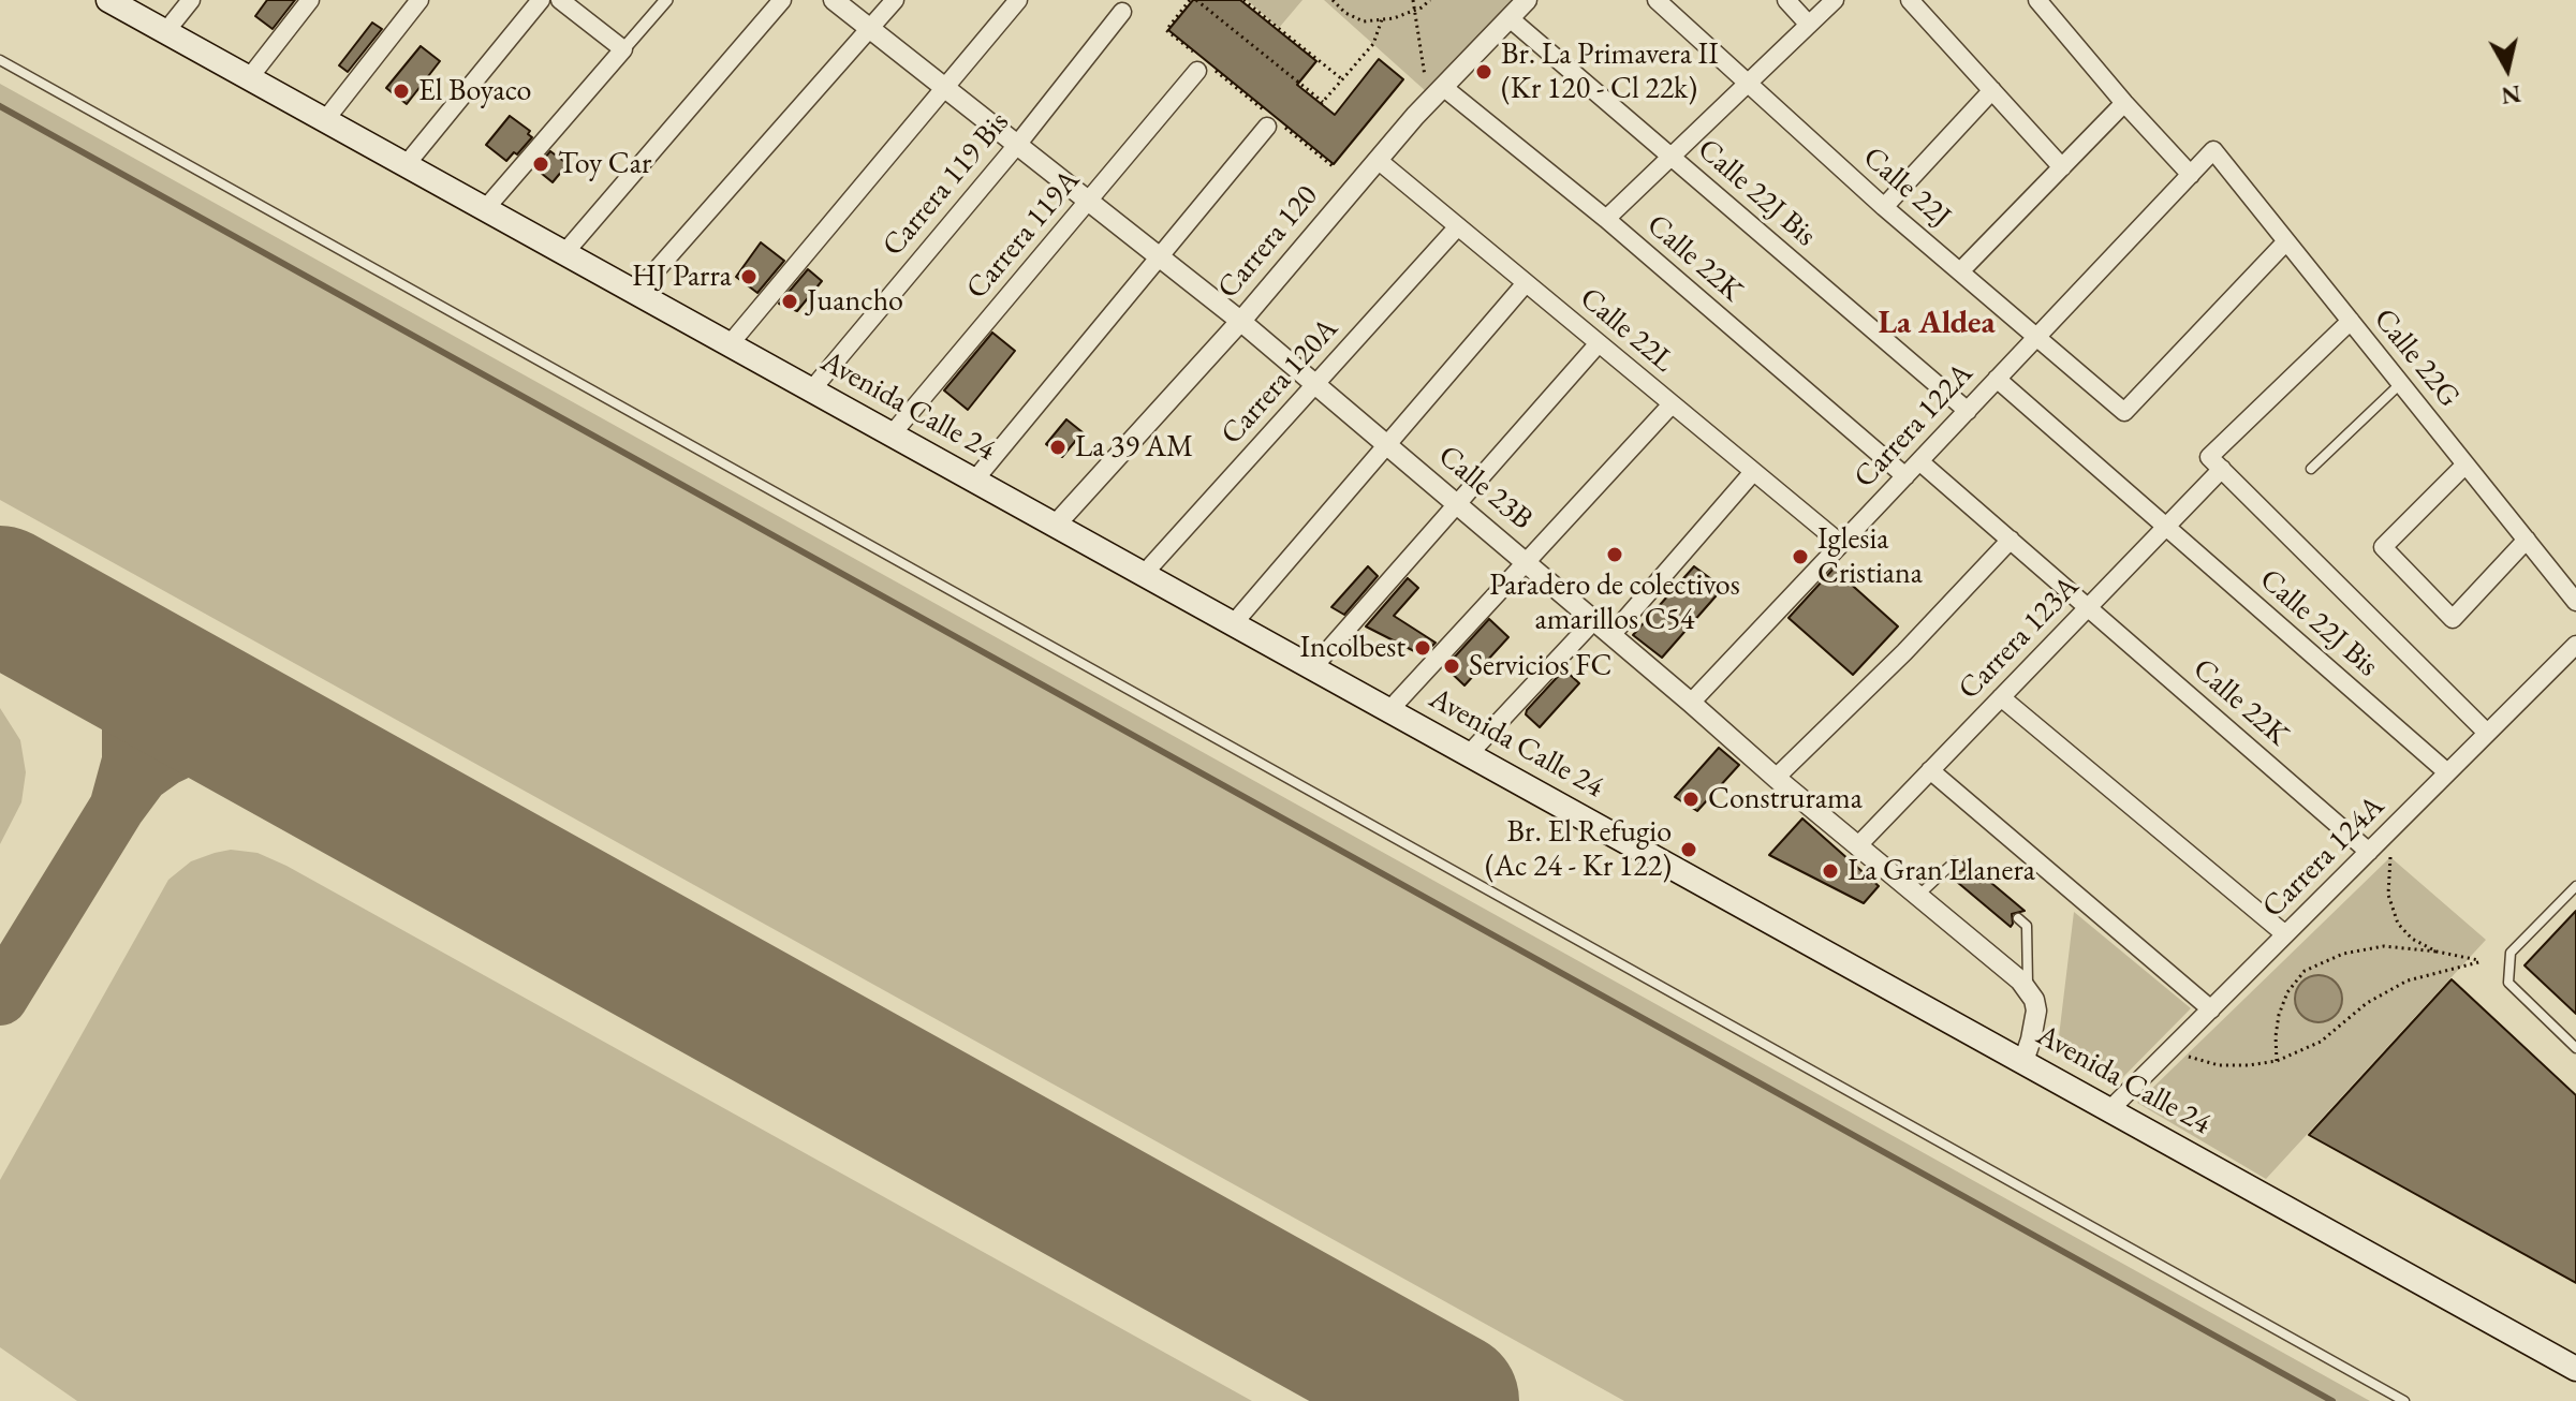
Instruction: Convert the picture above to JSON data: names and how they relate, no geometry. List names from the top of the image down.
{
  "streets": {
    "main road": ["Avenida Calle 24"],
    "street": [
      "Carrera 119 Bis",
      "Calle 22J",
      "Calle 22J Bis",
      "Carrera 119A",
      "Carrera 120",
      "Calle 22K",
      "Calle 22L",
      "Calle 22G",
      "Carrera 120A",
      "Carrera 122A",
      "Calle 23B",
      "Carrera 123A",
      "Carrera 124A"
    ]
  },
  "crossings": [
    ["Carrera 119 Bis", "Avenida Calle 24"],
    ["Carrera 119 Bis", "Calle 23B"],
    ["Calle 22J", "Calle 22G"],
    ["Calle 22J", "Carrera 122A"],
    ["Calle 22J Bis", "Carrera 120"],
    ["Calle 22J Bis", "Carrera 122A"],
    ["Calle 22J Bis", "Carrera 123A"],
    ["Calle 22J Bis", "Carrera 124A"],
    ["Carrera 119A", "Avenida Calle 24"],
    ["Carrera 119A", "Calle 23B"],
    ["Carrera 120", "Calle 22K"],
    ["Carrera 120", "Calle 22L"],
    ["Carrera 120", "Avenida Calle 24"],
    ["Carrera 120", "Calle 23B"],
    ["Calle 22K", "Carrera 122A"],
    ["Calle 22K", "Carrera 123A"],
    ["Calle 22K", "Carrera 124A"],
    ["Calle 22L", "Carrera 120A"],
    ["Calle 22L", "Carrera 122A"],
    ["Calle 22G", "Carrera 122A"],
    ["Calle 22G", "Carrera 123A"],
    ["Carrera 120A", "Avenida Calle 24"],
    ["Carrera 120A", "Calle 23B"],
    ["Avenida Calle 24", "Carrera 124A"],
    ["Carrera 122A", "Calle 23B"],
    ["Calle 23B", "Carrera 123A"]
  ],
  "districts": ["La Aldea"],
  "places": [
    "Br. La Primavera II (Kr 120 - Cl 22k)",
    "El Boyaco",
    "Toy Car",
    "HJ Parra",
    "Juancho",
    "La 39 AM",
    "Paradero de colectivos amarillos C54",
    "Iglesia Cristiana",
    "Incolbest",
    "Servicios FC",
    "Construrama",
    "Br. El Refugio (Ac 24 - Kr 122)",
    "La Gran Llanera"
  ],
  "north": "bottom"
}
